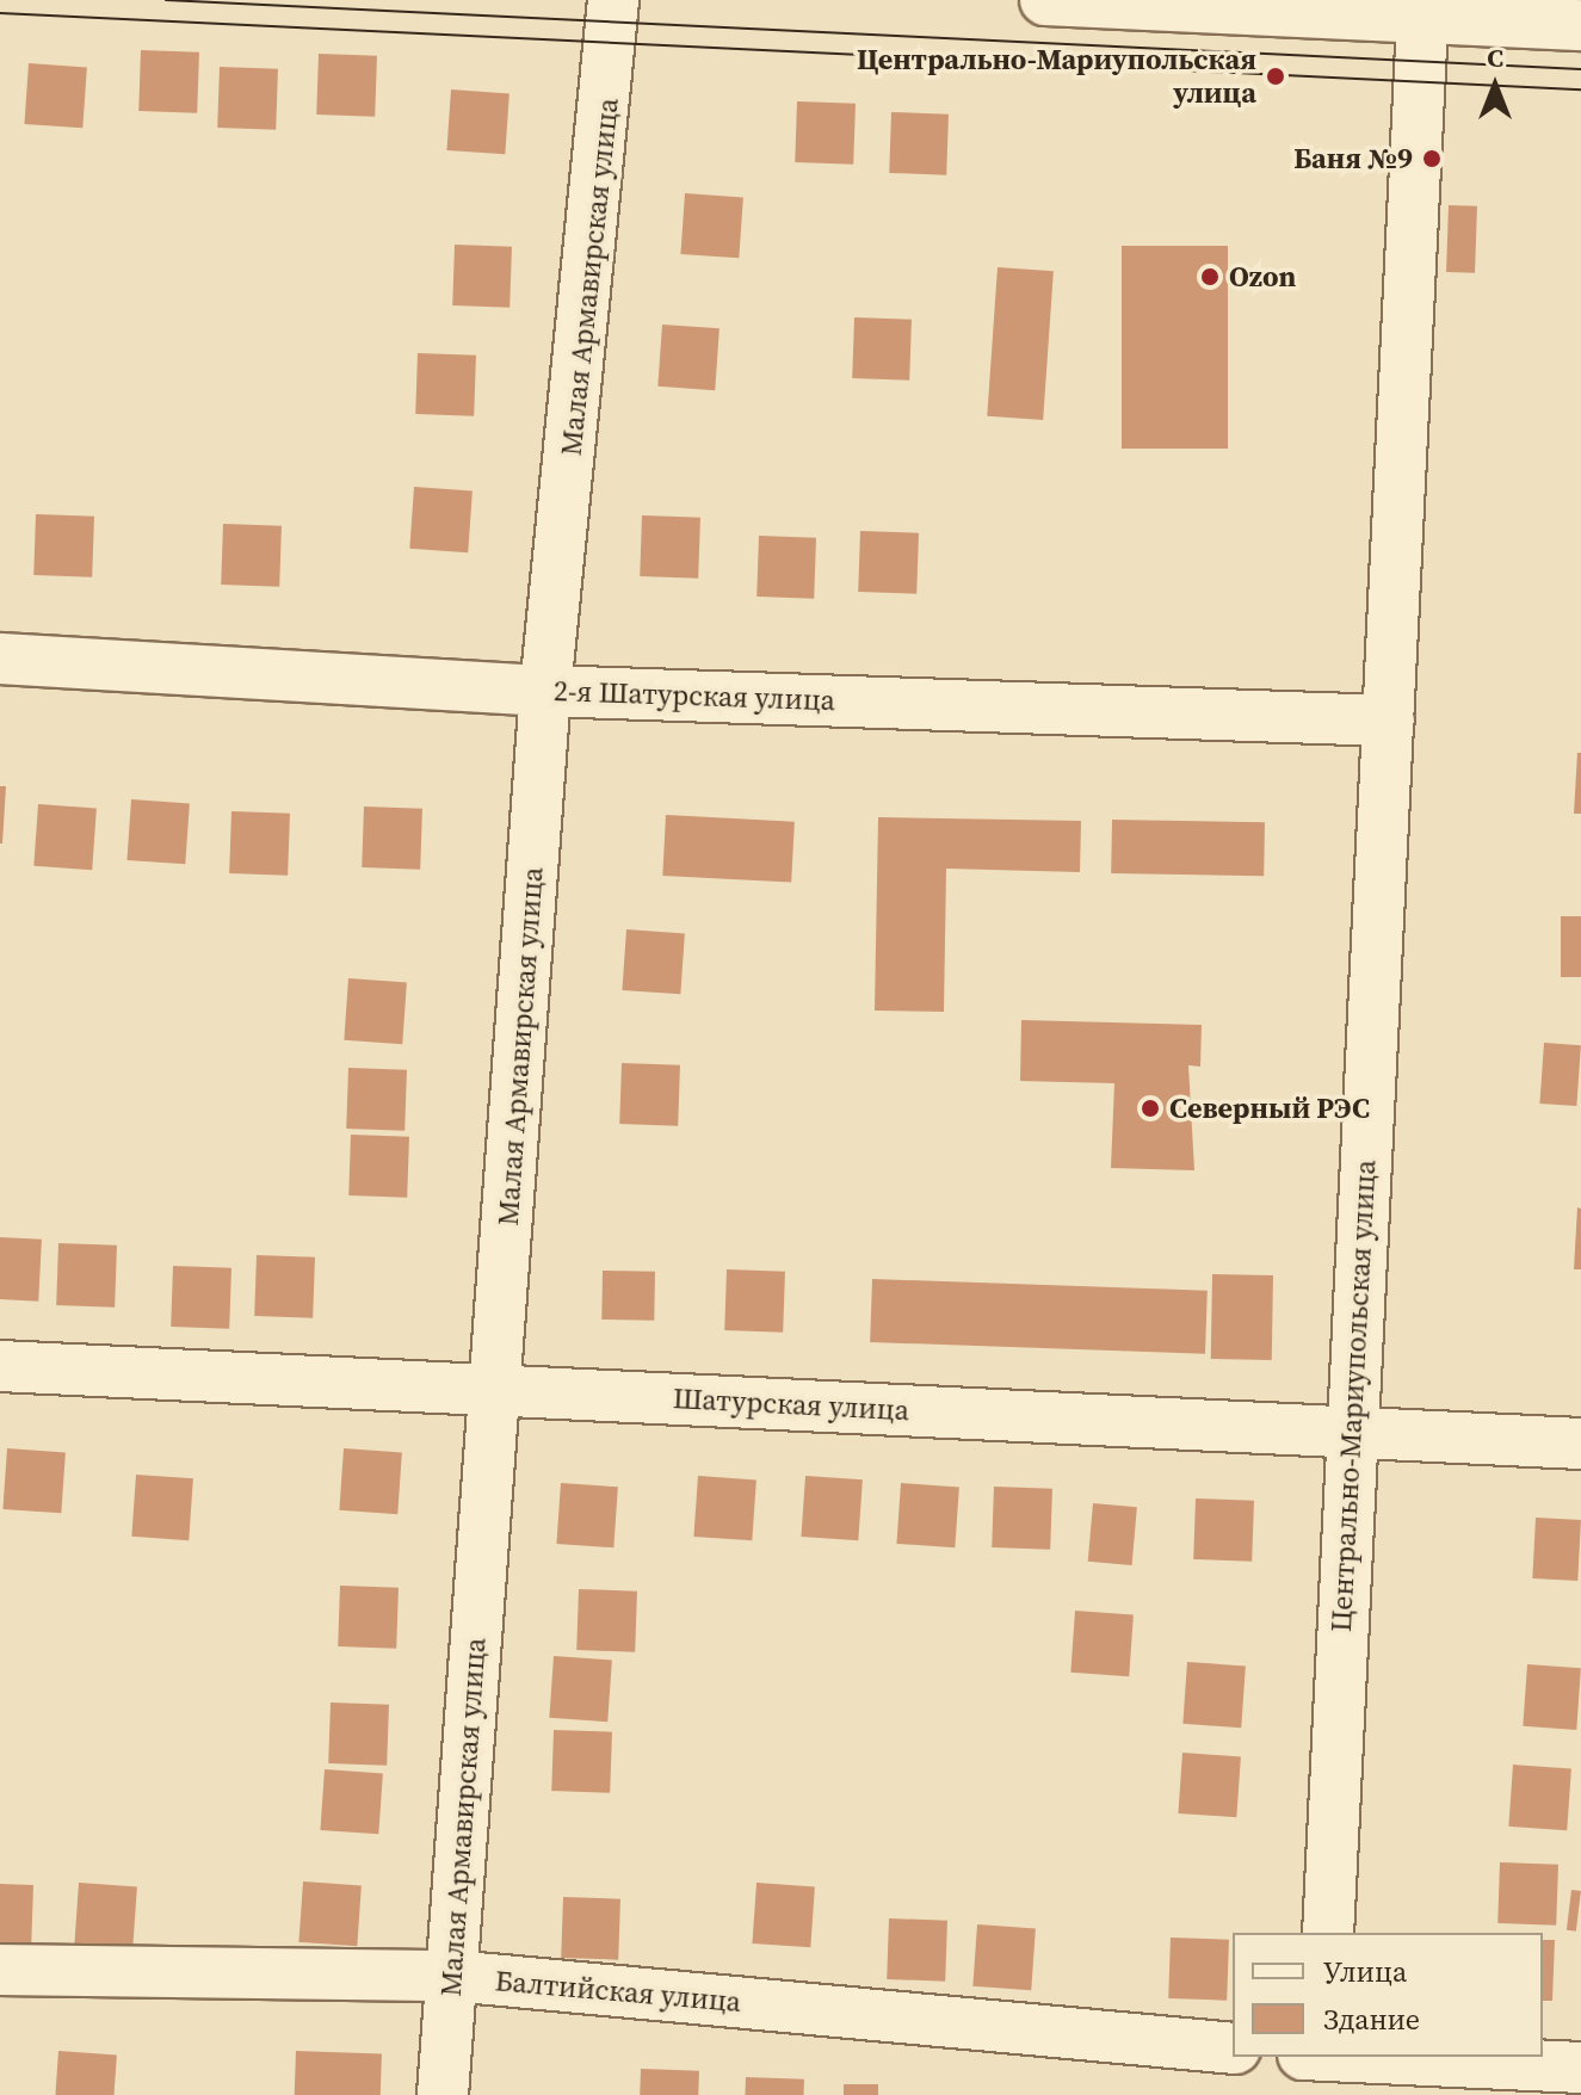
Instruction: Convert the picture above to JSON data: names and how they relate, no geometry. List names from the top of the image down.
{
  "streets": {
    "street": [
      "Малая Армавирская улица",
      "2-я Шатурская улица",
      "Центрально-Мариупольская улица",
      "Шатурская улица",
      "Балтийская улица"
    ]
  },
  "crossings": [
    ["Малая Армавирская улица", "2-я Шатурская улица"],
    ["Малая Армавирская улица", "Шатурская улица"],
    ["Малая Армавирская улица", "Балтийская улица"],
    ["2-я Шатурская улица", "Центрально-Мариупольская улица"],
    ["Центрально-Мариупольская улица", "Шатурская улица"]
  ],
  "places": [
    "Центрально-Мариупольская улица",
    "Баня №9",
    "Ozon",
    "Северный РЭС"
  ],
  "legend": ["Улица", "Здание"],
  "north": "top"
}
